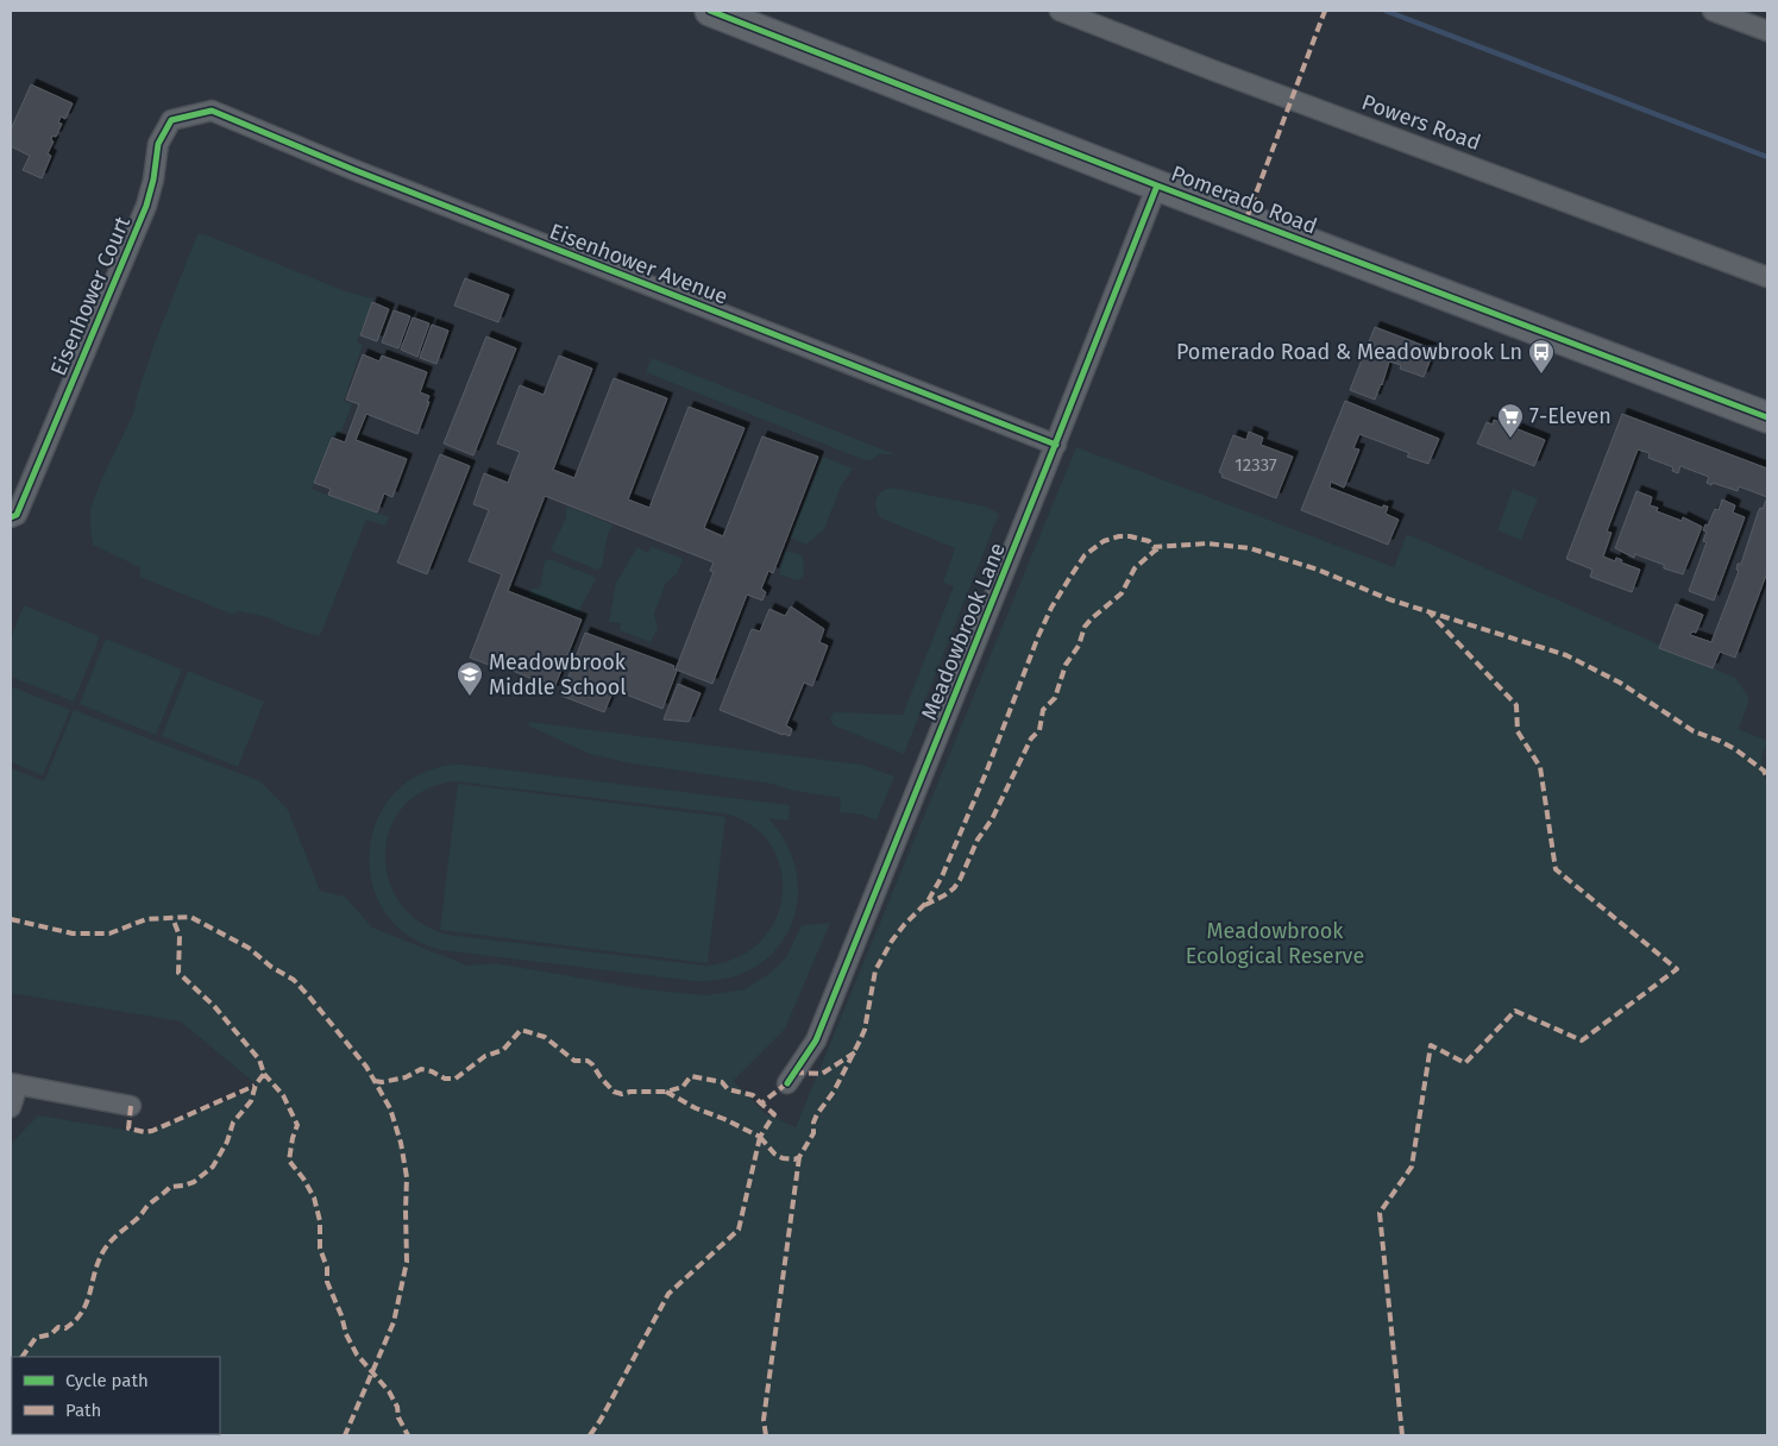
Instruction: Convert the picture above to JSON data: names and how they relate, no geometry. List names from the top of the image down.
{
  "streets": {
    "main road": ["Pomerado Road"],
    "street": [
      "Powers Road",
      "Eisenhower Avenue",
      "Eisenhower Court",
      "Meadowbrook Lane"
    ]
  },
  "crossings": [
    ["Pomerado Road", "Meadowbrook Lane"],
    ["Eisenhower Avenue", "Eisenhower Court"],
    ["Eisenhower Avenue", "Meadowbrook Lane"]
  ],
  "parks": ["Meadowbrook Ecological Reserve"],
  "places": {
    "bus stop": ["Pomerado Road & Meadowbrook Ln"],
    "supermarket": ["7-Eleven"],
    "school or university": ["Meadowbrook Middle School"]
  },
  "house_numbers": ["12337"],
  "legend": ["Cycle path", "Path"]
}
